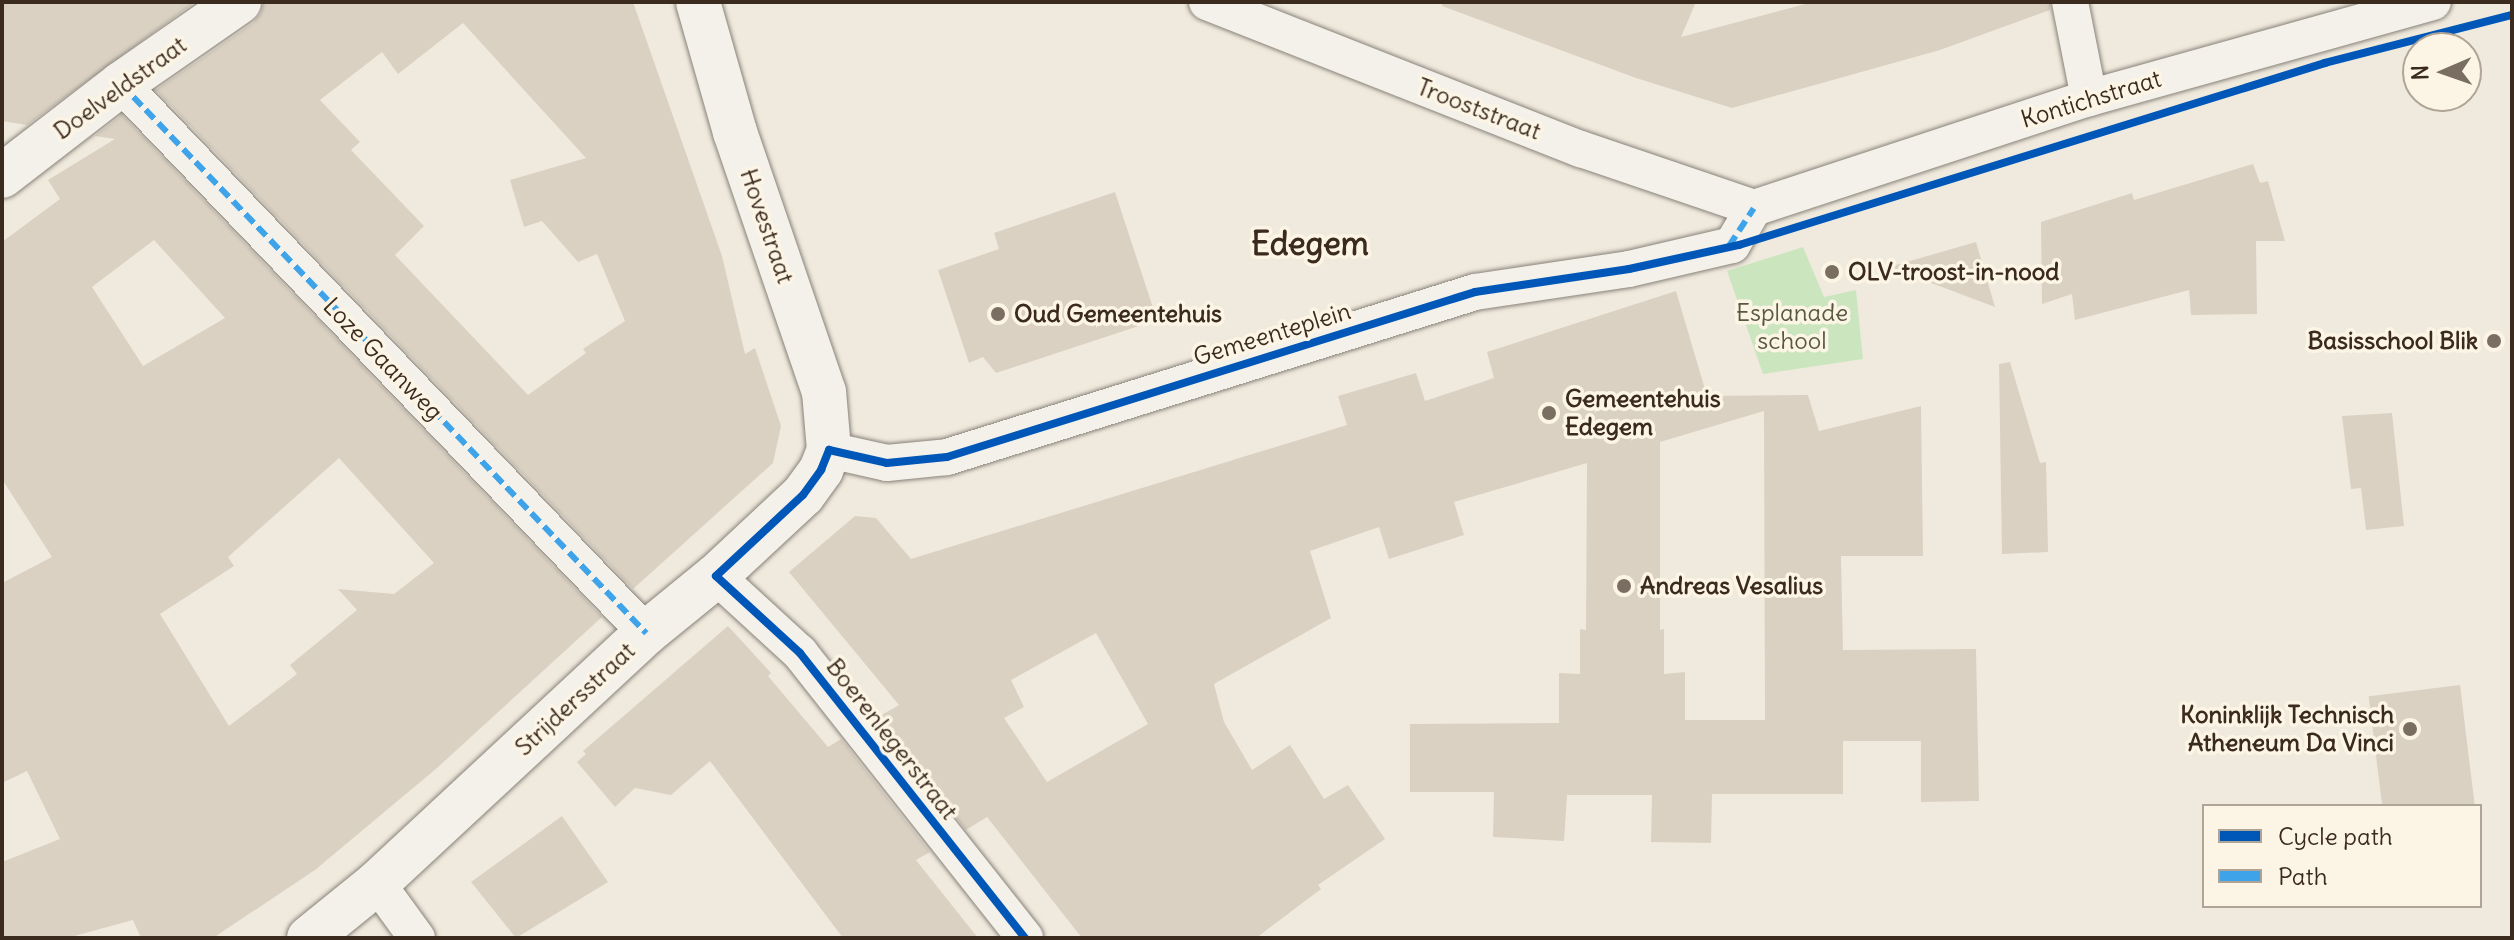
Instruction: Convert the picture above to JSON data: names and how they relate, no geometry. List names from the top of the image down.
{
  "streets": {
    "street": [
      "Doelveldstraat",
      "Kontichstraat",
      "Trooststraat",
      "Hovestraat",
      "Gemeenteplein",
      "Loze Gaanweg",
      "Strijdersstraat",
      "Boerenlegerstraat"
    ]
  },
  "crossings": [
    ["Doelveldstraat", "Loze Gaanweg"],
    ["Kontichstraat", "Trooststraat"],
    ["Kontichstraat", "Gemeenteplein"],
    ["Trooststraat", "Gemeenteplein"],
    ["Hovestraat", "Gemeenteplein"],
    ["Hovestraat", "Strijdersstraat"],
    ["Gemeenteplein", "Strijdersstraat"],
    ["Loze Gaanweg", "Strijdersstraat"],
    ["Strijdersstraat", "Boerenlegerstraat"]
  ],
  "districts": ["Edegem"],
  "parks": ["Esplanade school"],
  "places": [
    "OLV-troost-in-nood",
    "Oud Gemeentehuis",
    "Basisschool Blik",
    "Gemeentehuis Edegem",
    "Andreas Vesalius",
    "Koninklijk Technisch Atheneum Da Vinci"
  ],
  "legend": ["Cycle path", "Path"],
  "north": "left"
}
